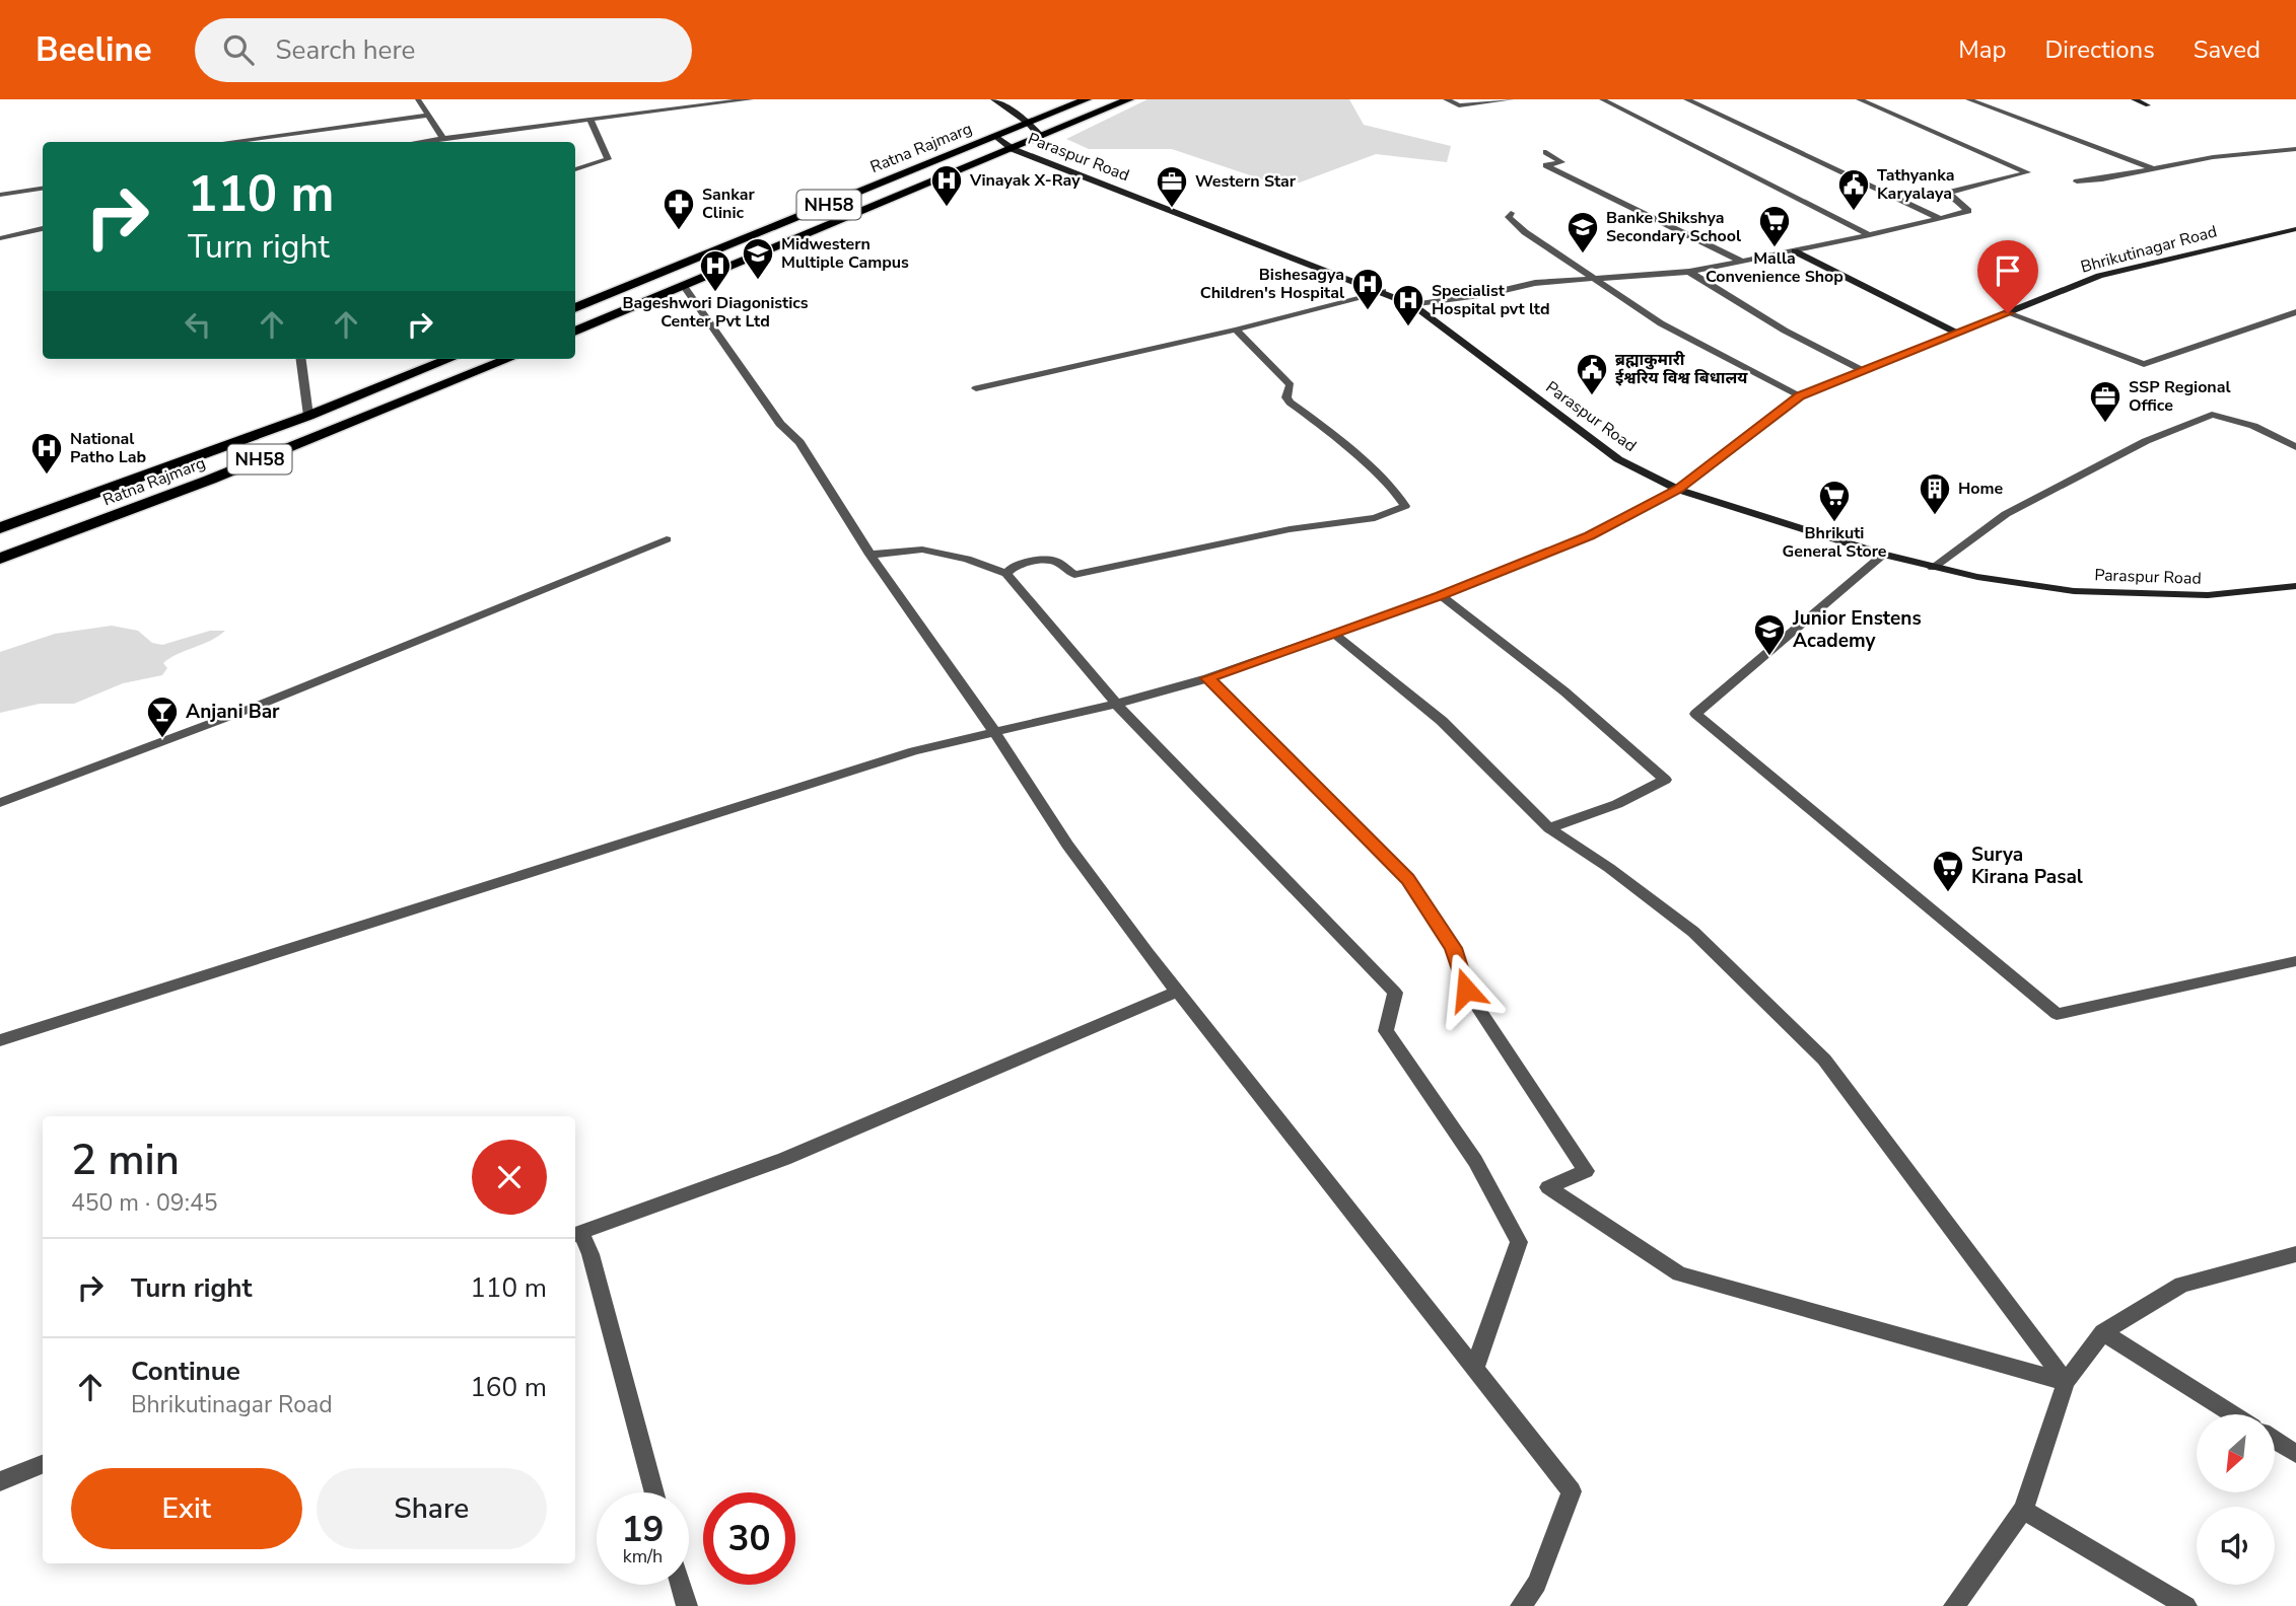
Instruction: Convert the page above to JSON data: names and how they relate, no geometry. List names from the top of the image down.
{
  "streets": {
    "highway": ["Ratna Rajmarg", "NH58"],
    "street": ["Paraspur Road", "Bhrikutinagar Road"]
  },
  "crossings": [
    ["Ratna Rajmarg", "Paraspur Road"],
    ["Paraspur Road", "Bhrikutinagar Road"]
  ],
  "places": {
    "hospital": [
      "Vinayak X-Ray",
      "Bageshwori Diagonistics Center Pvt Ltd",
      "Bishesagya Children's Hospital",
      "Specialist Hospital pvt ltd",
      "National Patho Lab"
    ],
    "office": ["Western Star", "SSP Regional Office"],
    "public building": ["Tathyanka Karyalaya", "ब्रह्माकुमारी ईश्वरिय विश्व बिधालय"],
    "pharmacy": ["Sankar Clinic"],
    "supermarket": ["Malla Convenience Shop", "Bhrikuti General Store", "Surya Kirana Pasal"],
    "school or university": ["Banke Shikshya Secondary School", "Midwestern Multiple Campus", "Junior Enstens Academy"],
    "building": ["Home"],
    "bar": ["Anjani Bar"]
  },
  "north": "bottom left",
  "page": {
    "header": "Beeline",
    "search": "Search here",
    "nav": ["Map", "Directions", "Saved"],
    "turn": ["110 m", "Turn right"],
    "heading": ["2 min", "450 m · 09:45"],
    "list": [
      {
        "name": "Turn right",
        "value": "110 m"
      },
      {
        "name": "Continue",
        "note": "Bhrikutinagar Road",
        "value": "160 m"
      }
    ],
    "buttons": ["Exit", "Share"],
    "speed": "19 km/h",
    "limit": "30"
  }
}
